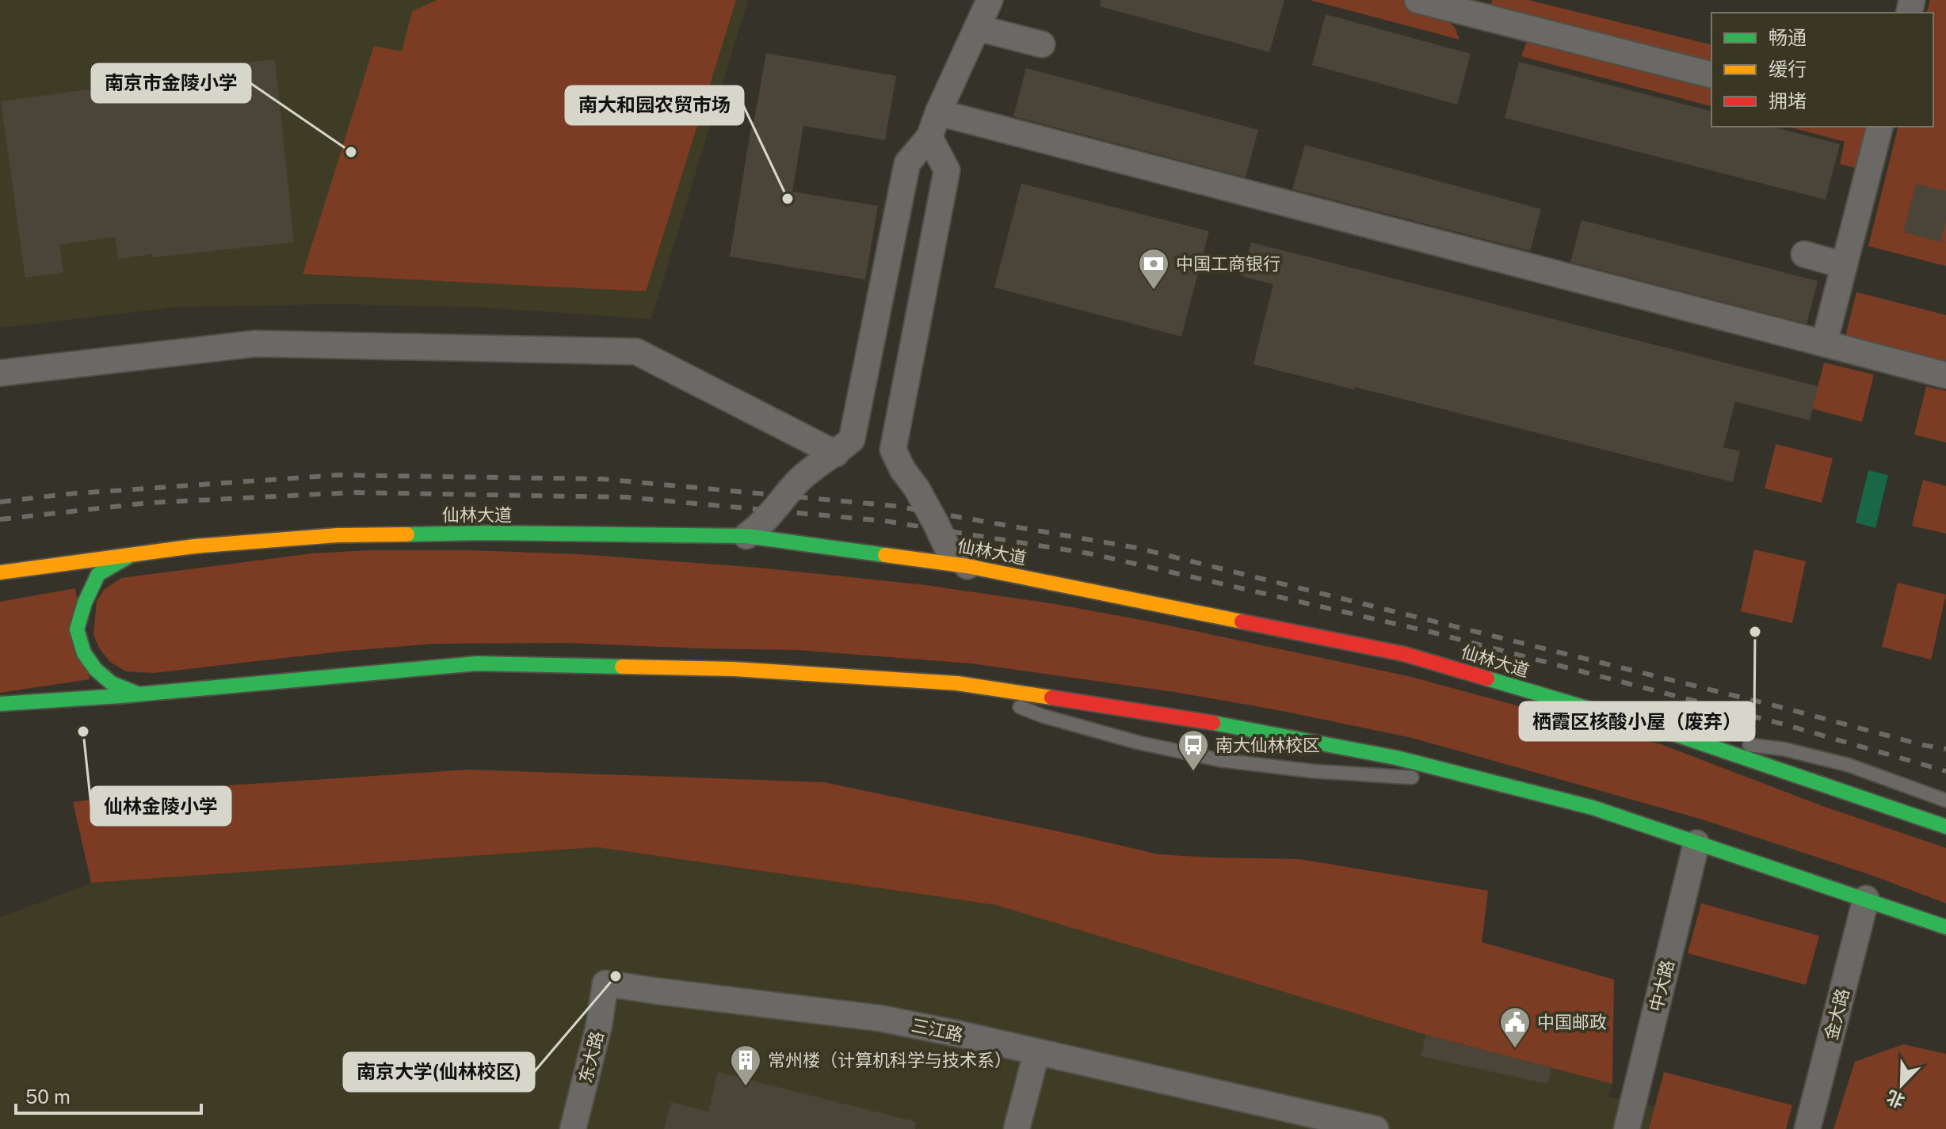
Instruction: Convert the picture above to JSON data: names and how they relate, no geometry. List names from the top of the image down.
{
  "streets": {
    "main road": ["仙林大道"],
    "street": [
      "中大路",
      "金大路",
      "三江路",
      "东大路"
    ]
  },
  "crossings": [
    ["三江路", "东大路"]
  ],
  "places": {
    "other": [
      "南京市金陵小学",
      "南大和园农贸市场",
      "栖霞区核酸小屋（废弃）",
      "仙林金陵小学",
      "南京大学(仙林校区)"
    ],
    "bank": ["中国工商银行"],
    "bus stop": ["南大仙林校区"],
    "public building": ["中国邮政"],
    "building": ["常州楼（计算机科学与技术系）"]
  },
  "legend": ["畅通", "缓行", "拥堵"],
  "scale_bar": "50 m",
  "north": "bottom left"
}
